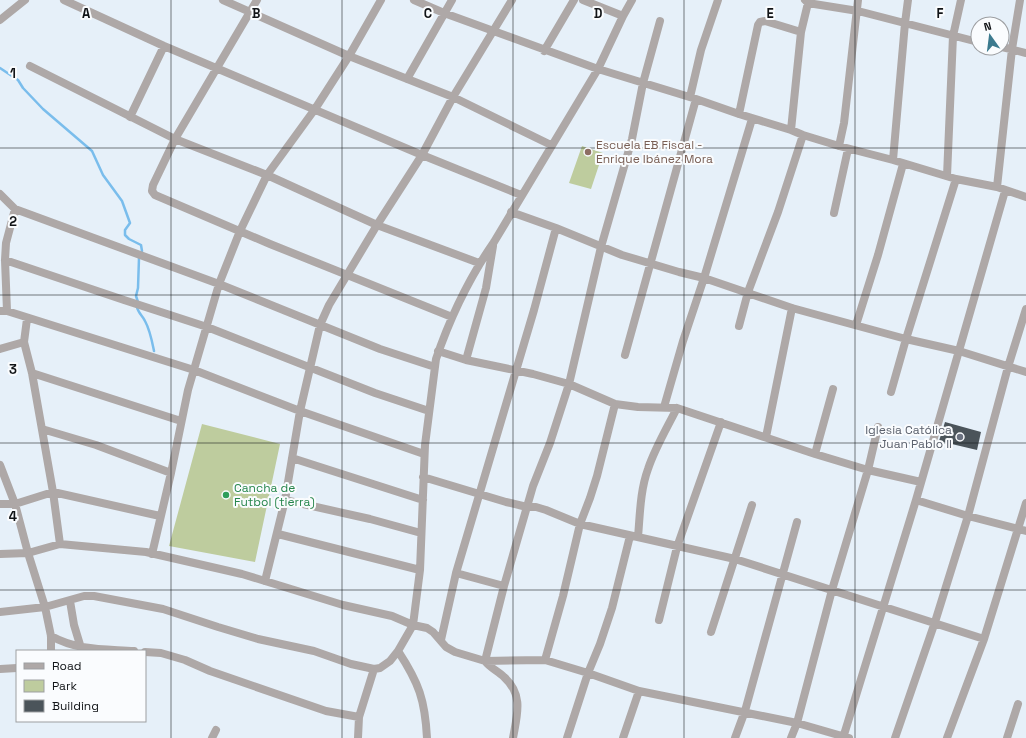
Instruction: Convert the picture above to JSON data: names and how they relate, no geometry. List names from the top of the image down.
{
  "places": ["Escuela EB Fiscal - Enrique Ibánez Mora", "Iglesia Católica Juan Pablo II", "Cancha de Futbol (tierra)"],
  "legend": ["Road", "Park", "Building"],
  "north": "top",
  "grid": {
    "columns": [
      "A",
      "B",
      "C",
      "D",
      "E",
      "F"
    ],
    "rows": [
      "1",
      "2",
      "3",
      "4"
    ]
  }
}
